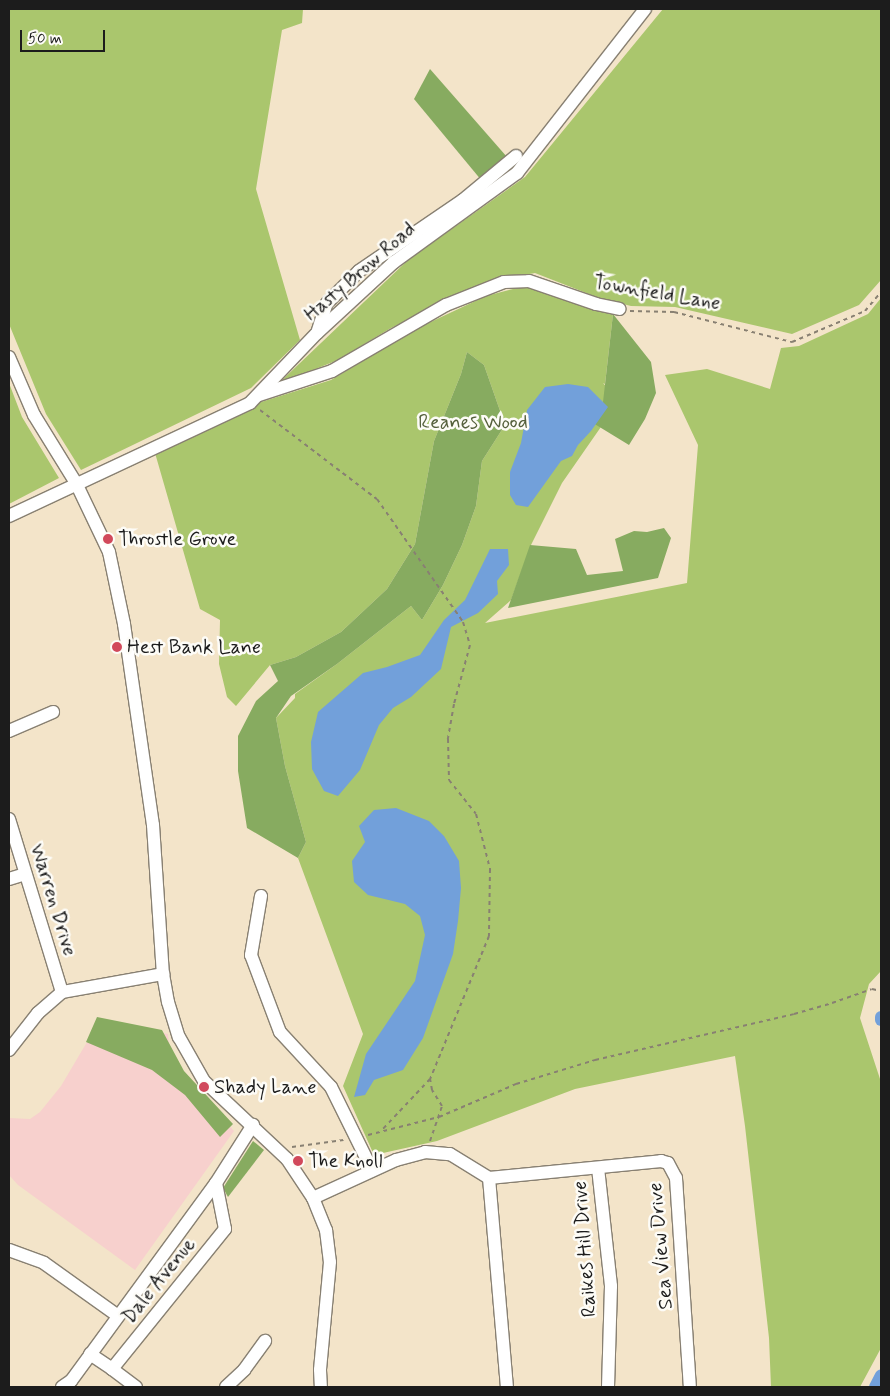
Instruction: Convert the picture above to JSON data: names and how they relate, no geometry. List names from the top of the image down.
{
  "streets": {
    "street": [
      "Hasty Brow Road",
      "Townfield Lane",
      "Warren Drive",
      "Sea View Drive",
      "Raikes Hill Drive",
      "Dale Avenue"
    ]
  },
  "crossings": [
    ["Hasty Brow Road", "Townfield Lane"],
    ["Sea View Drive", "Raikes Hill Drive"]
  ],
  "parks": ["Reanes Wood"],
  "places": [
    "Throstle Grove",
    "Hest Bank Lane",
    "Shady Lane",
    "The Knoll"
  ],
  "scale_bar": "50 m"
}
